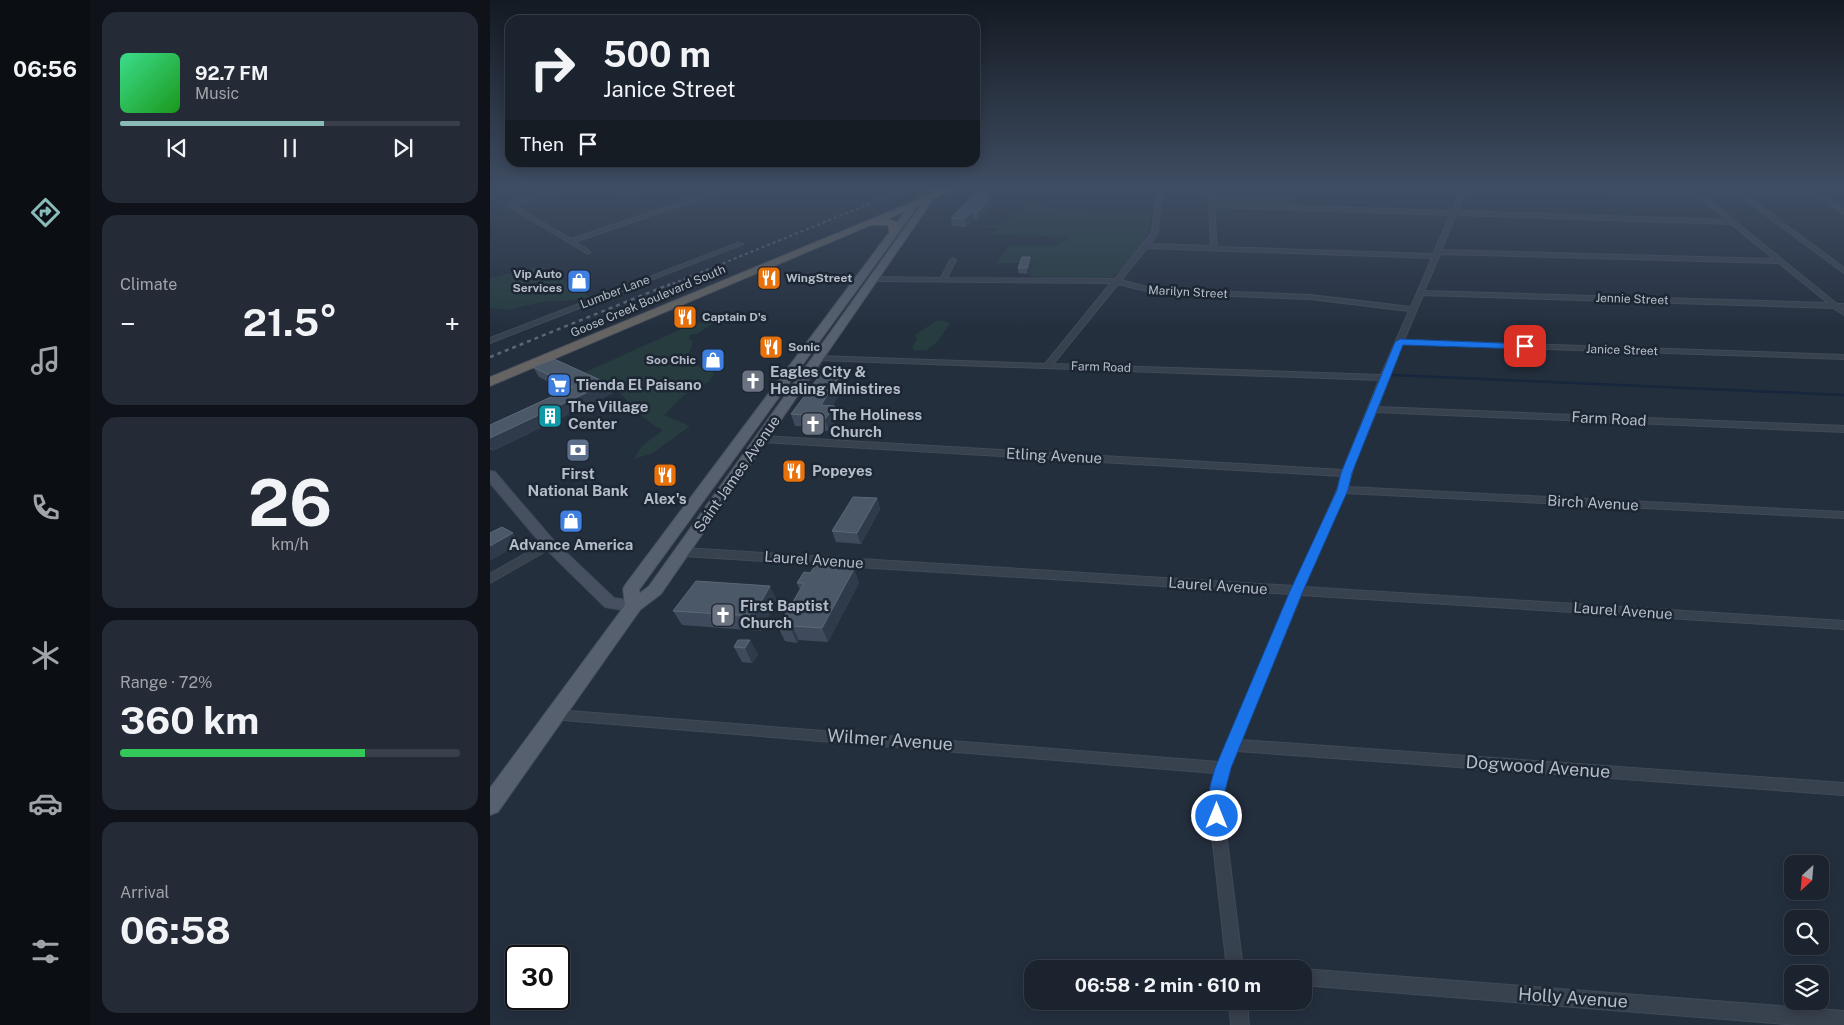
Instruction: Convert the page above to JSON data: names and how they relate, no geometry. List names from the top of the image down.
{
  "streets": {
    "highway": ["Goose Creek Boulevard South"],
    "main road": ["Saint James Avenue"],
    "street": [
      "Lumber Lane",
      "Marilyn Street",
      "Jennie Street",
      "Janice Street",
      "Farm Road",
      "Etling Avenue",
      "Birch Avenue",
      "Laurel Avenue",
      "Wilmer Avenue",
      "Dogwood Avenue",
      "Holly Avenue"
    ]
  },
  "crossings": [
    ["Marilyn Street", "Saint James Avenue"],
    ["Farm Road", "Saint James Avenue"],
    ["Etling Avenue", "Saint James Avenue"],
    ["Saint James Avenue", "Laurel Avenue"],
    ["Saint James Avenue", "Wilmer Avenue"]
  ],
  "places": {
    "restaurant": [
      "WingStreet",
      "Captain D's",
      "Sonic",
      "Popeyes",
      "Alex's"
    ],
    "shop": ["Vip Auto Services", "Soo Chic", "Advance America"],
    "church": ["Eagles City & Healing Ministires", "The Holiness Church", "First Baptist Church"],
    "supermarket": ["Tienda El Paisano"],
    "building": ["The Village Center"],
    "bank": ["First National Bank"]
  },
  "north": "bottom left",
  "page": {
    "tabs": "06:56",
    "turn": ["500 m", "Janice Street"],
    "song": ["92.7 FM", "Music"],
    "then": "Then",
    "tile": [
      "Climate",
      ["26", "km/h"],
      ["Range · 72%", "360 km"],
      ["Arrival", "06:58"]
    ],
    "heat": ["−", "21.5°", "+"],
    "limit": "30",
    "trip": "06:58 · 2 min · 610 m"
  }
}
